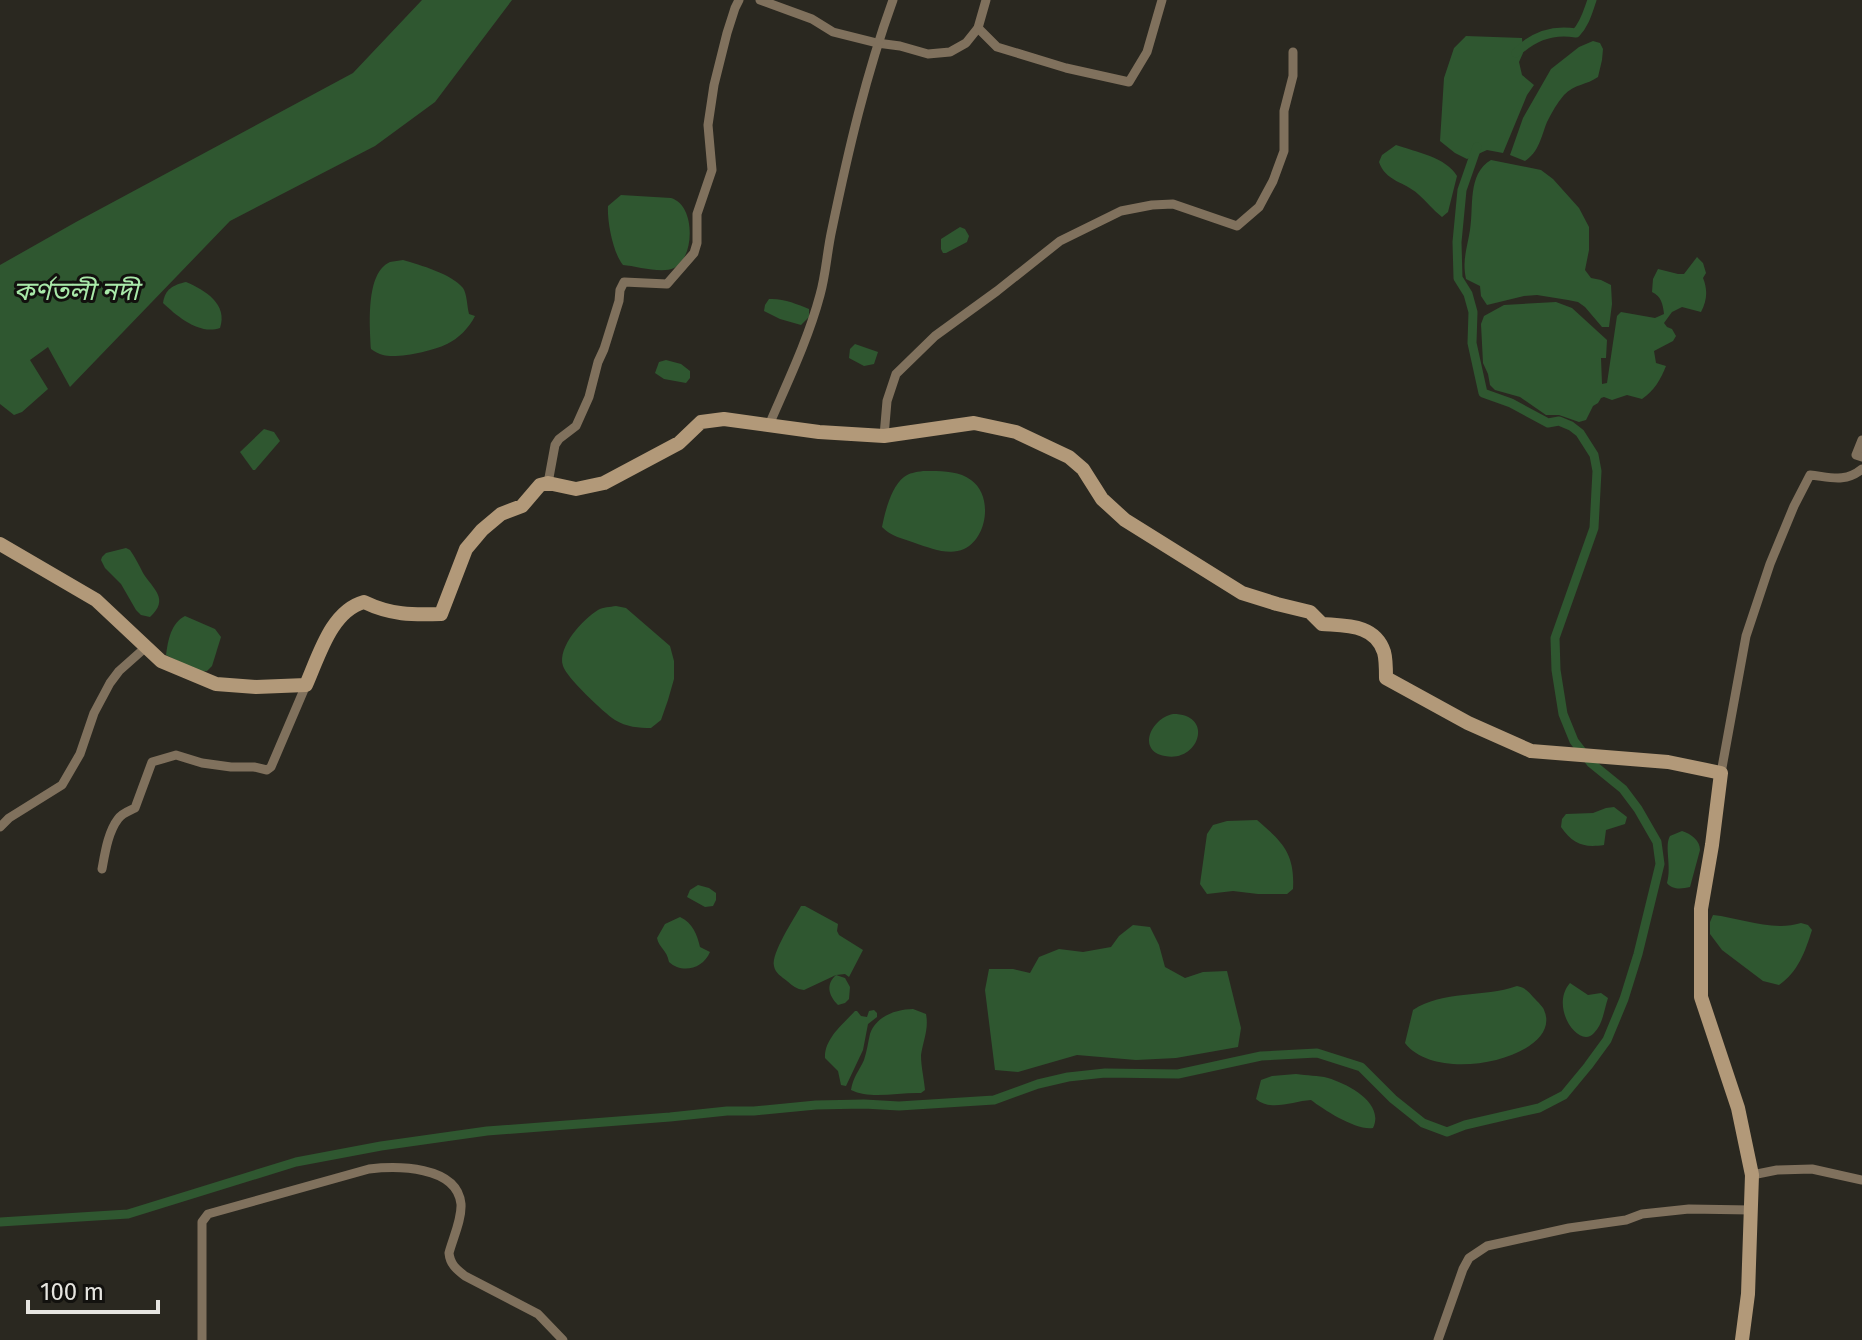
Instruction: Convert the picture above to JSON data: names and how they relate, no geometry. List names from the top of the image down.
{
  "water": ["কর্ণতলী নদী"],
  "scale_bar": "100 m"
}
